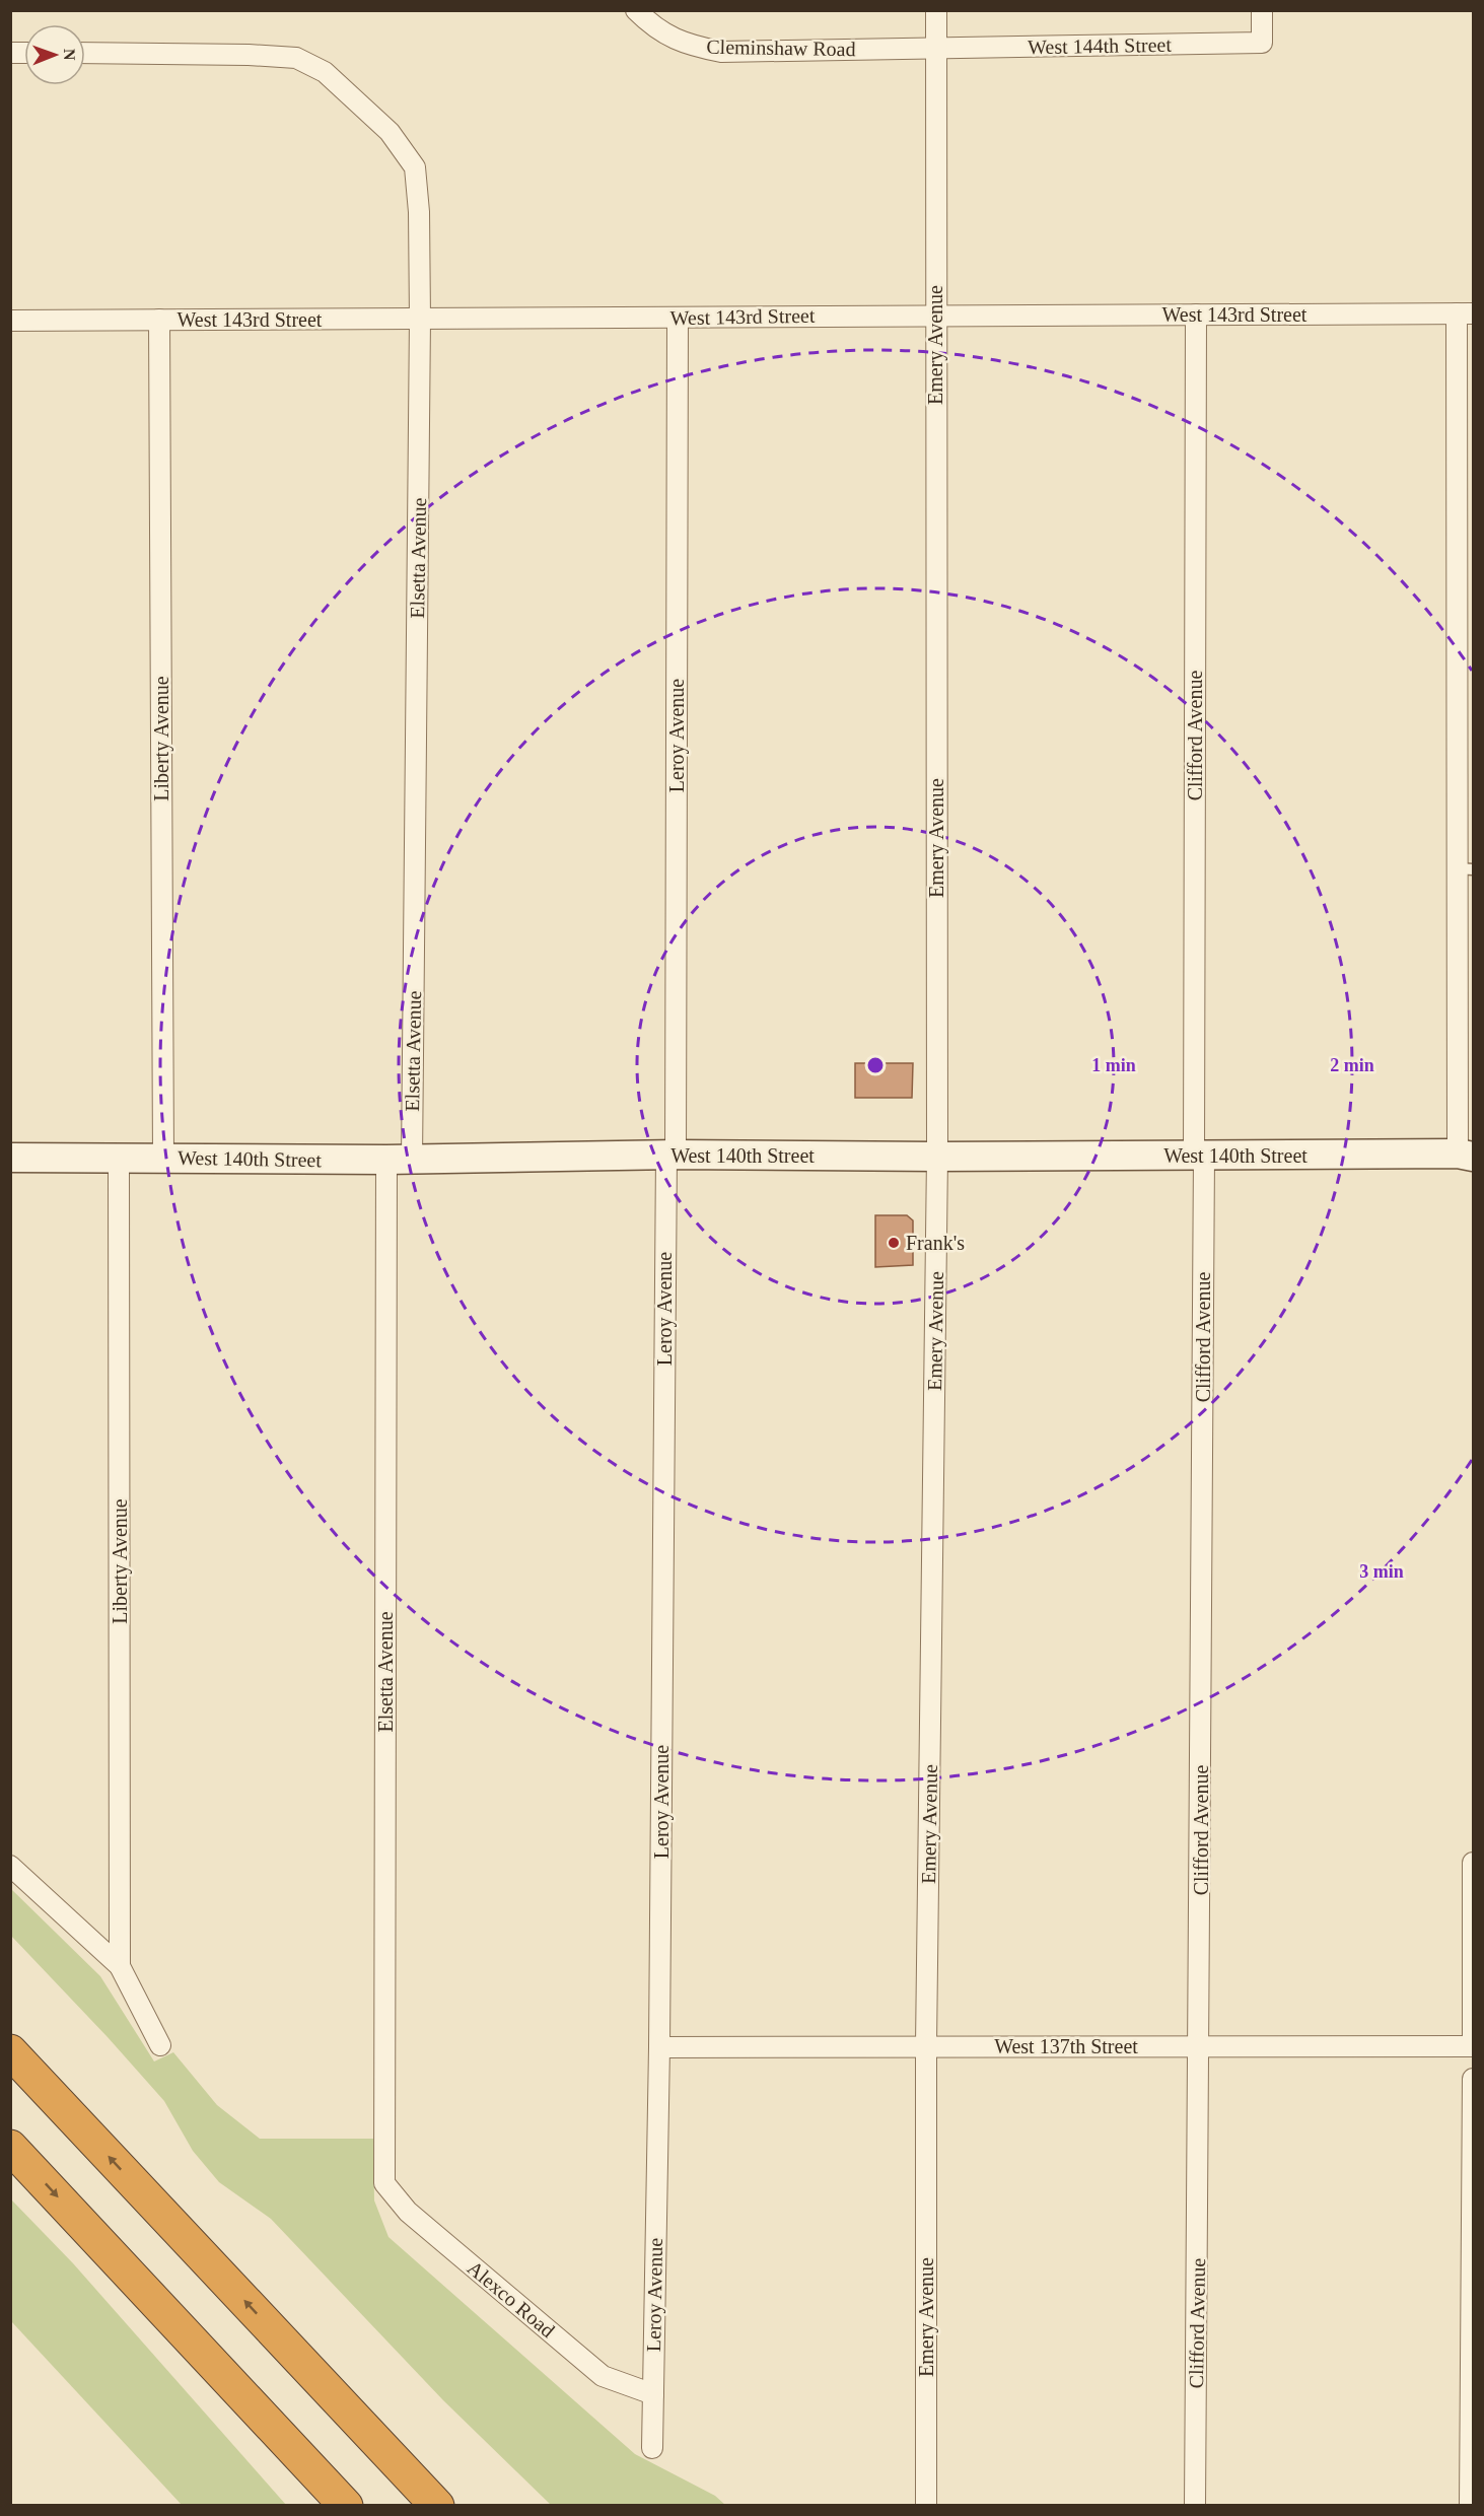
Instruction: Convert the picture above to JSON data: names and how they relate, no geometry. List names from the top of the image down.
{
  "streets": {
    "street": [
      "West 144th Street",
      "Cleminshaw Road",
      "West 143rd Street",
      "Emery Avenue",
      "Elsetta Avenue",
      "Leroy Avenue",
      "Clifford Avenue",
      "Liberty Avenue",
      "West 140th Street",
      "West 137th Street",
      "Alexco Road"
    ]
  },
  "crossings": [
    ["West 144th Street", "Cleminshaw Road"],
    ["West 144th Street", "Emery Avenue"],
    ["Cleminshaw Road", "Emery Avenue"],
    ["West 143rd Street", "Emery Avenue"],
    ["West 143rd Street", "Elsetta Avenue"],
    ["West 143rd Street", "Leroy Avenue"],
    ["West 143rd Street", "Clifford Avenue"],
    ["West 143rd Street", "Liberty Avenue"],
    ["Emery Avenue", "West 140th Street"],
    ["Emery Avenue", "West 137th Street"],
    ["Elsetta Avenue", "West 140th Street"],
    ["Elsetta Avenue", "Alexco Road"],
    ["Leroy Avenue", "West 140th Street"],
    ["Leroy Avenue", "West 137th Street"],
    ["Leroy Avenue", "Alexco Road"],
    ["Clifford Avenue", "West 140th Street"],
    ["Clifford Avenue", "West 137th Street"],
    ["Liberty Avenue", "West 140th Street"]
  ],
  "places": ["Frank's"],
  "north": "right",
  "rings": ["1 min", "2 min", "3 min"]
}
